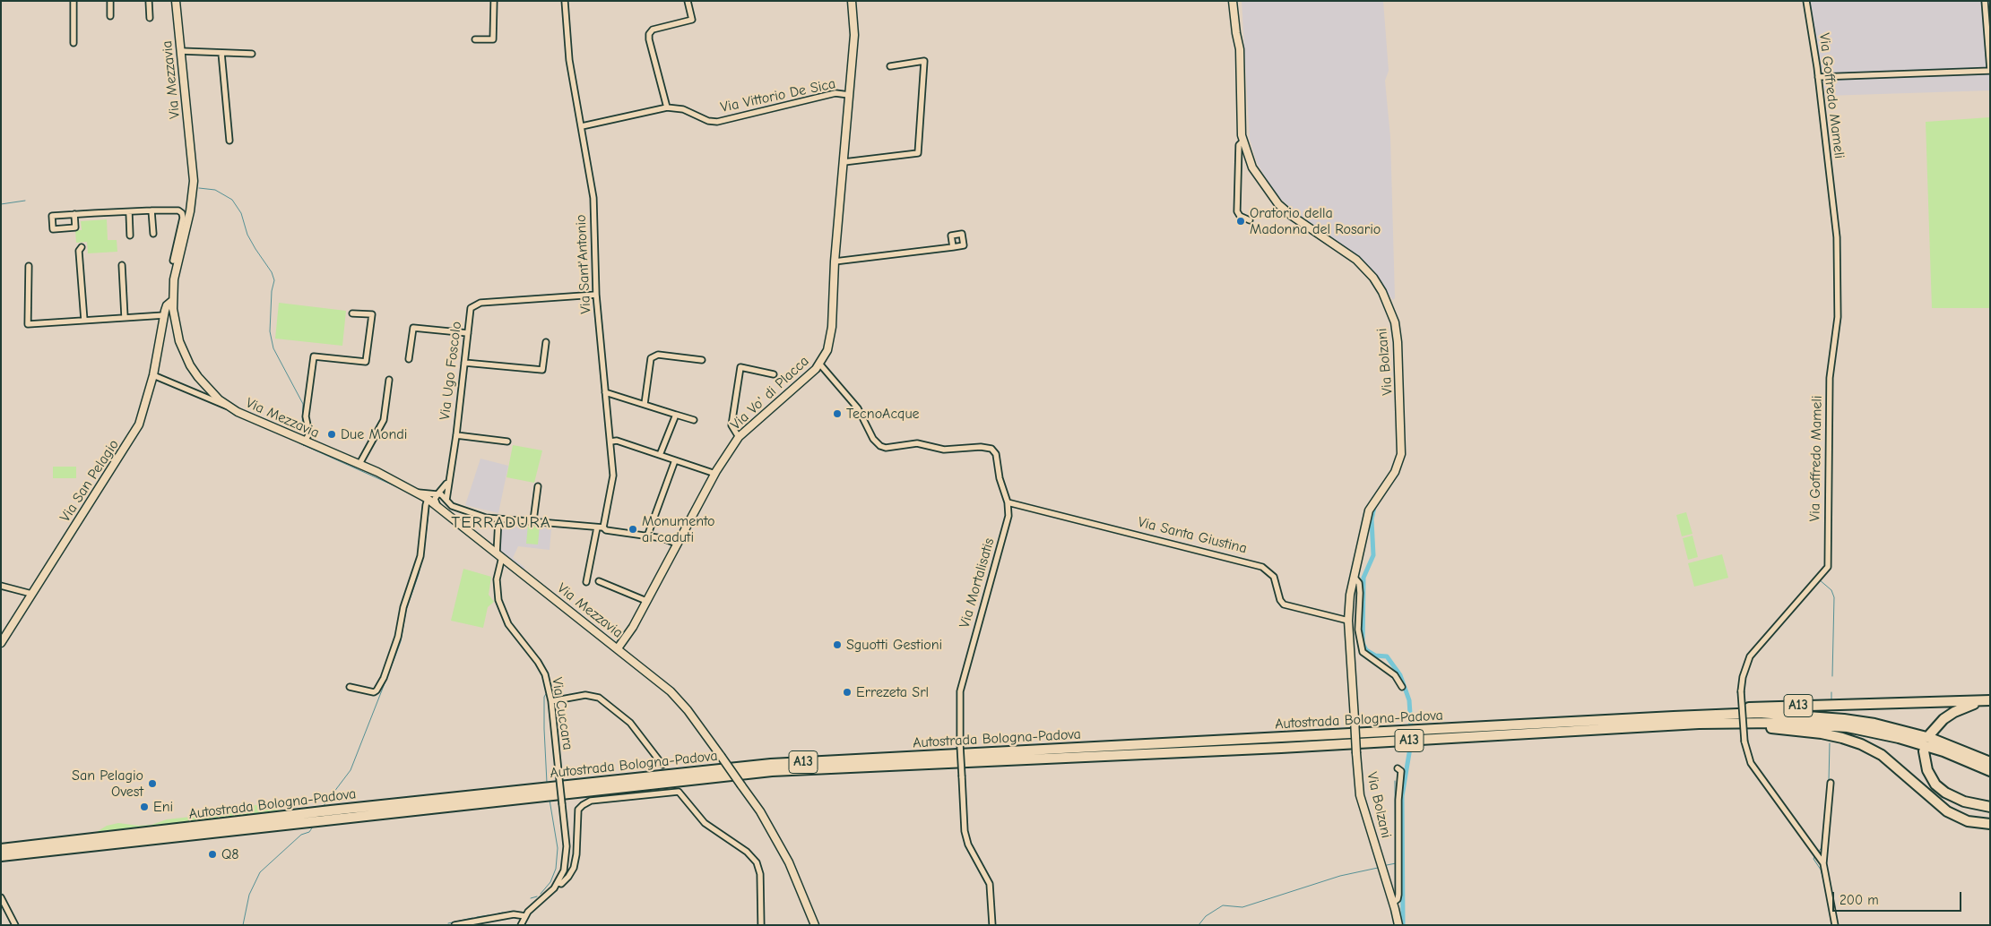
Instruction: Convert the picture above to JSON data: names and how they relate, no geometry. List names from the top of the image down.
{
  "streets": {
    "highway": ["A13", "Autostrada Bologna-Padova"],
    "street": [
      "Via Mezzavia",
      "Via Vittorio De Sica",
      "Via Goffredo Mameli",
      "Via Sant'Antonio",
      "Via Bolzani",
      "Via Ugo Foscolo",
      "Via Vo' di Placca",
      "Via San Pelagio",
      "Via Santa Giustina",
      "Via Mortalisatis",
      "Via Cuccara"
    ]
  },
  "crossings": [
    ["Via Mezzavia", "Via Vo' di Placca"],
    ["Via Mezzavia", "Via San Pelagio"],
    ["Via Mezzavia", "Via Cuccara"],
    ["Via Vittorio De Sica", "Via Sant'Antonio"],
    ["Via Vittorio De Sica", "Via Vo' di Placca"],
    ["Via Sant'Antonio", "Via Ugo Foscolo"],
    ["Via Bolzani", "Via Santa Giustina"],
    ["Via Vo' di Placca", "Via Mortalisatis"],
    ["Via Santa Giustina", "Via Mortalisatis"],
    ["A13", "Autostrada Bologna-Padova"]
  ],
  "districts": ["TERRADURA"],
  "places": [
    "Oratorio della Madonna del Rosario",
    "TecnoAcque",
    "Due Mondi",
    "Monumento ai caduti",
    "Sguotti Gestioni",
    "Errezeta Srl",
    "San Pelagio Ovest",
    "Eni",
    "Q8"
  ],
  "scale_bar": "200 m"
}
